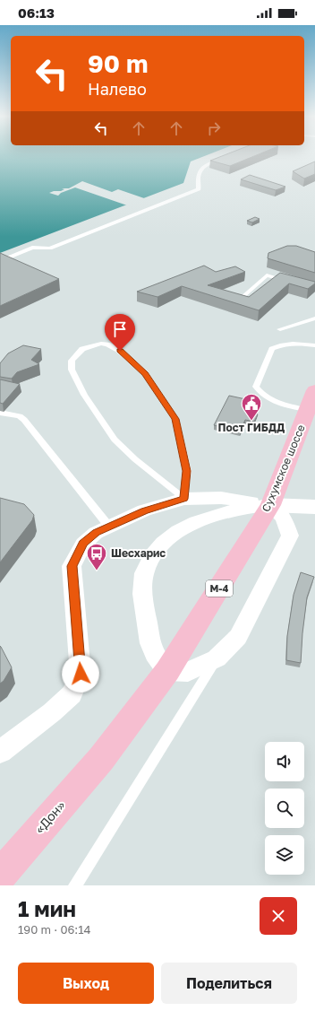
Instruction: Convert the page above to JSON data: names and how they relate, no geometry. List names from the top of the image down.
{
  "streets": {
    "highway": ["Сухумское шоссе", "М-4", "«Дон»"]
  },
  "crossings": [
    ["Сухумское шоссе", "«Дон»"]
  ],
  "places": {
    "public building": ["Пост ГИБДД"],
    "bus stop": ["Шесхарис"]
  },
  "page": {
    "status": "06:13",
    "turn": ["90 m", "Налево"],
    "heading": ["1 мин", "190 m · 06:14"],
    "buttons": ["Выход", "Поделиться"]
  }
}
